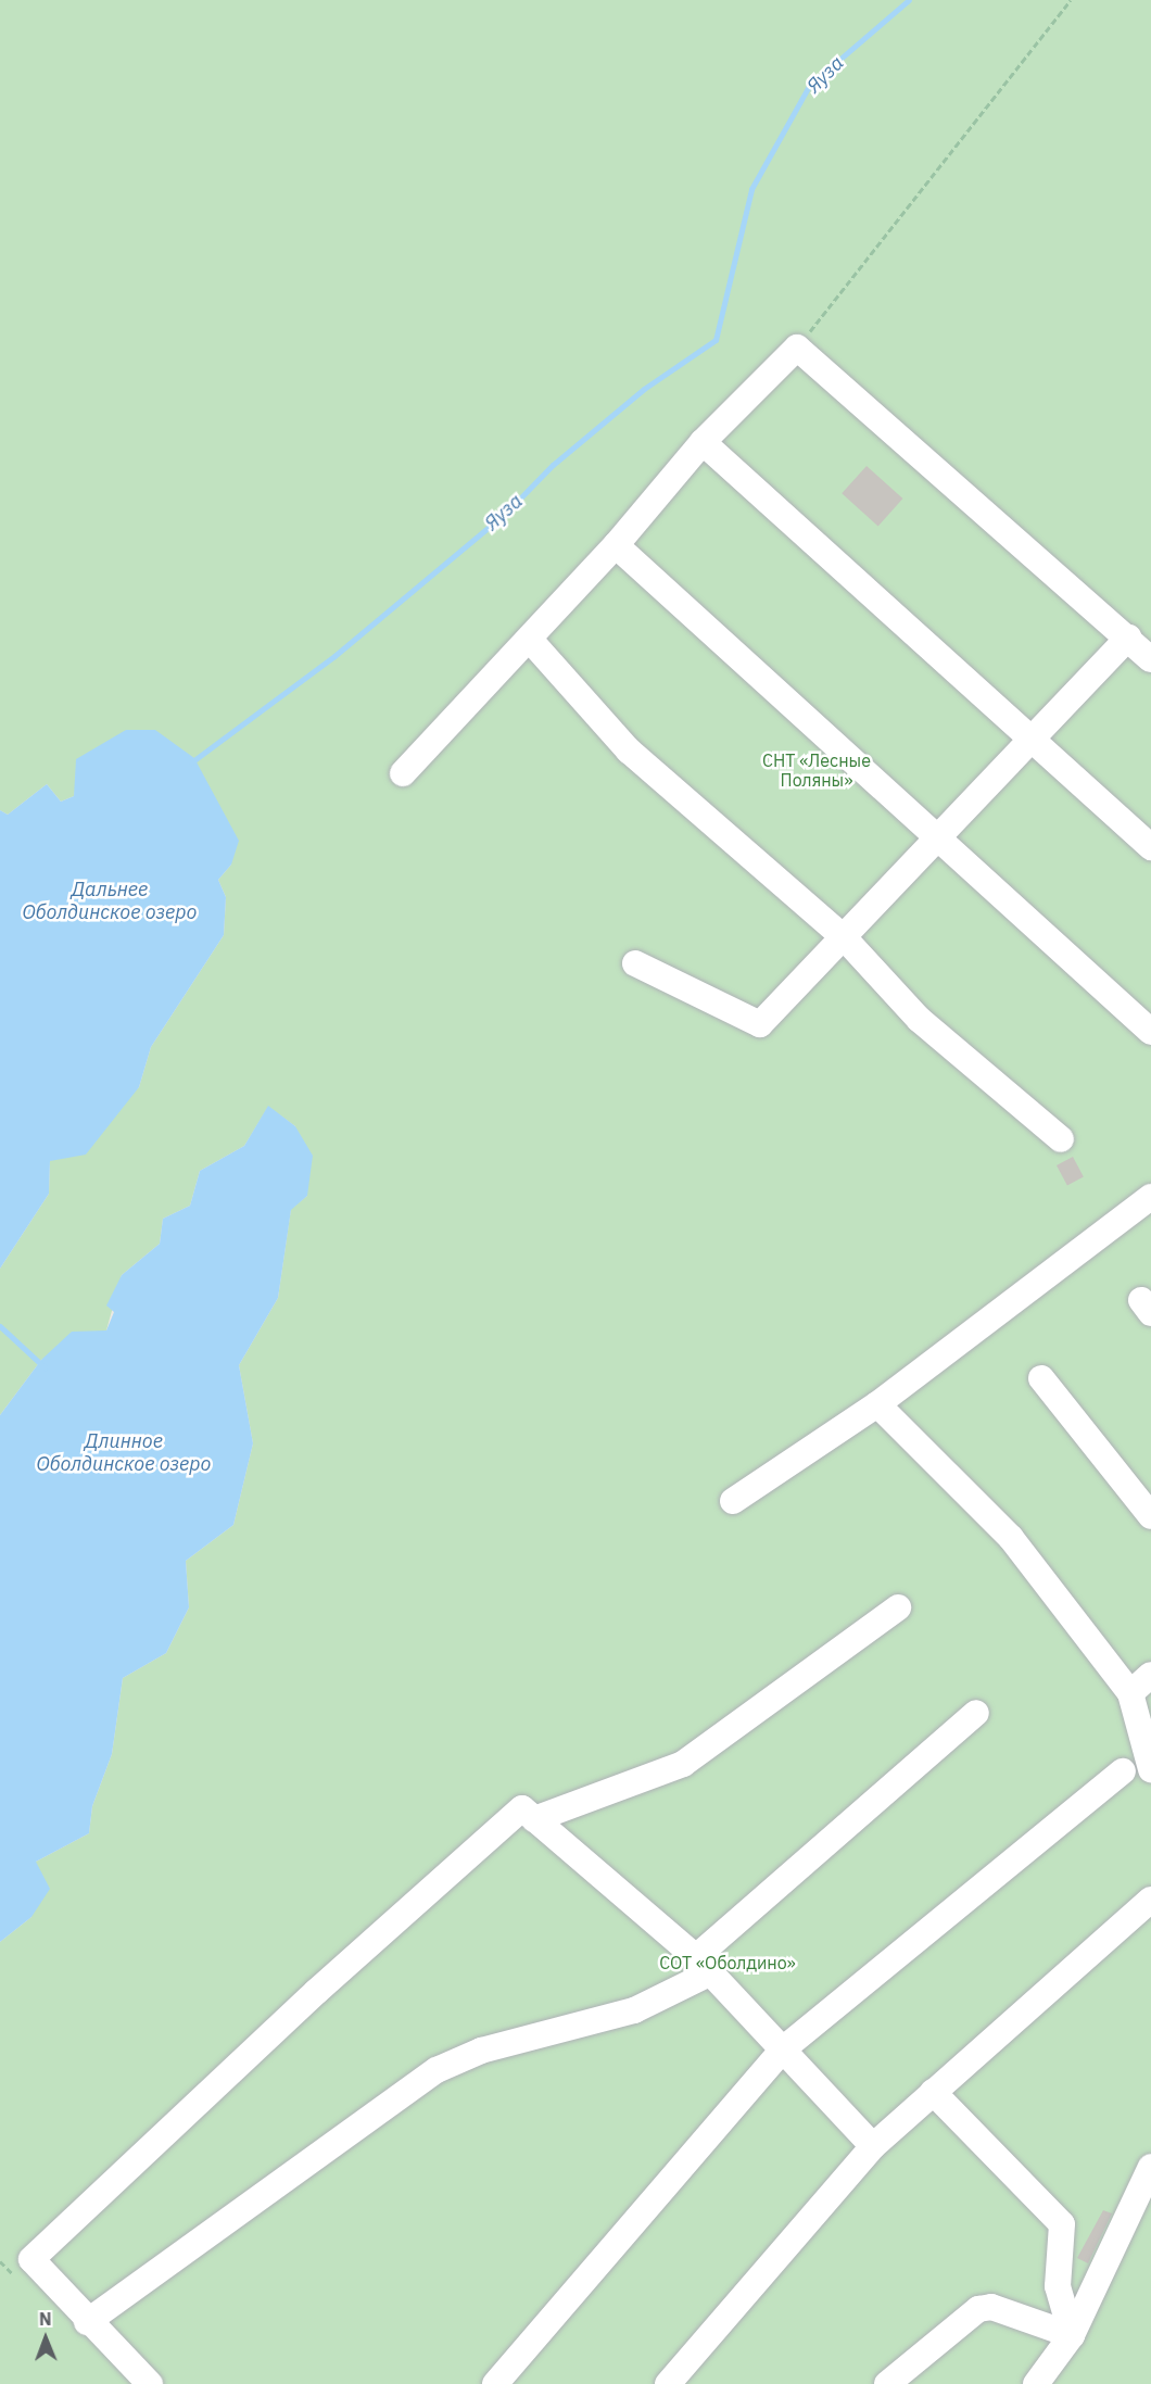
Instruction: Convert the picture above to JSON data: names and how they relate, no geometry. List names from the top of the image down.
{
  "water": ["Яуза", "Дальнее Оболдинское озеро", "Длинное Оболдинское озеро"],
  "parks": ["СНТ «Лесные Поляны»", "СОТ «Оболдино»"],
  "north": "top"
}
